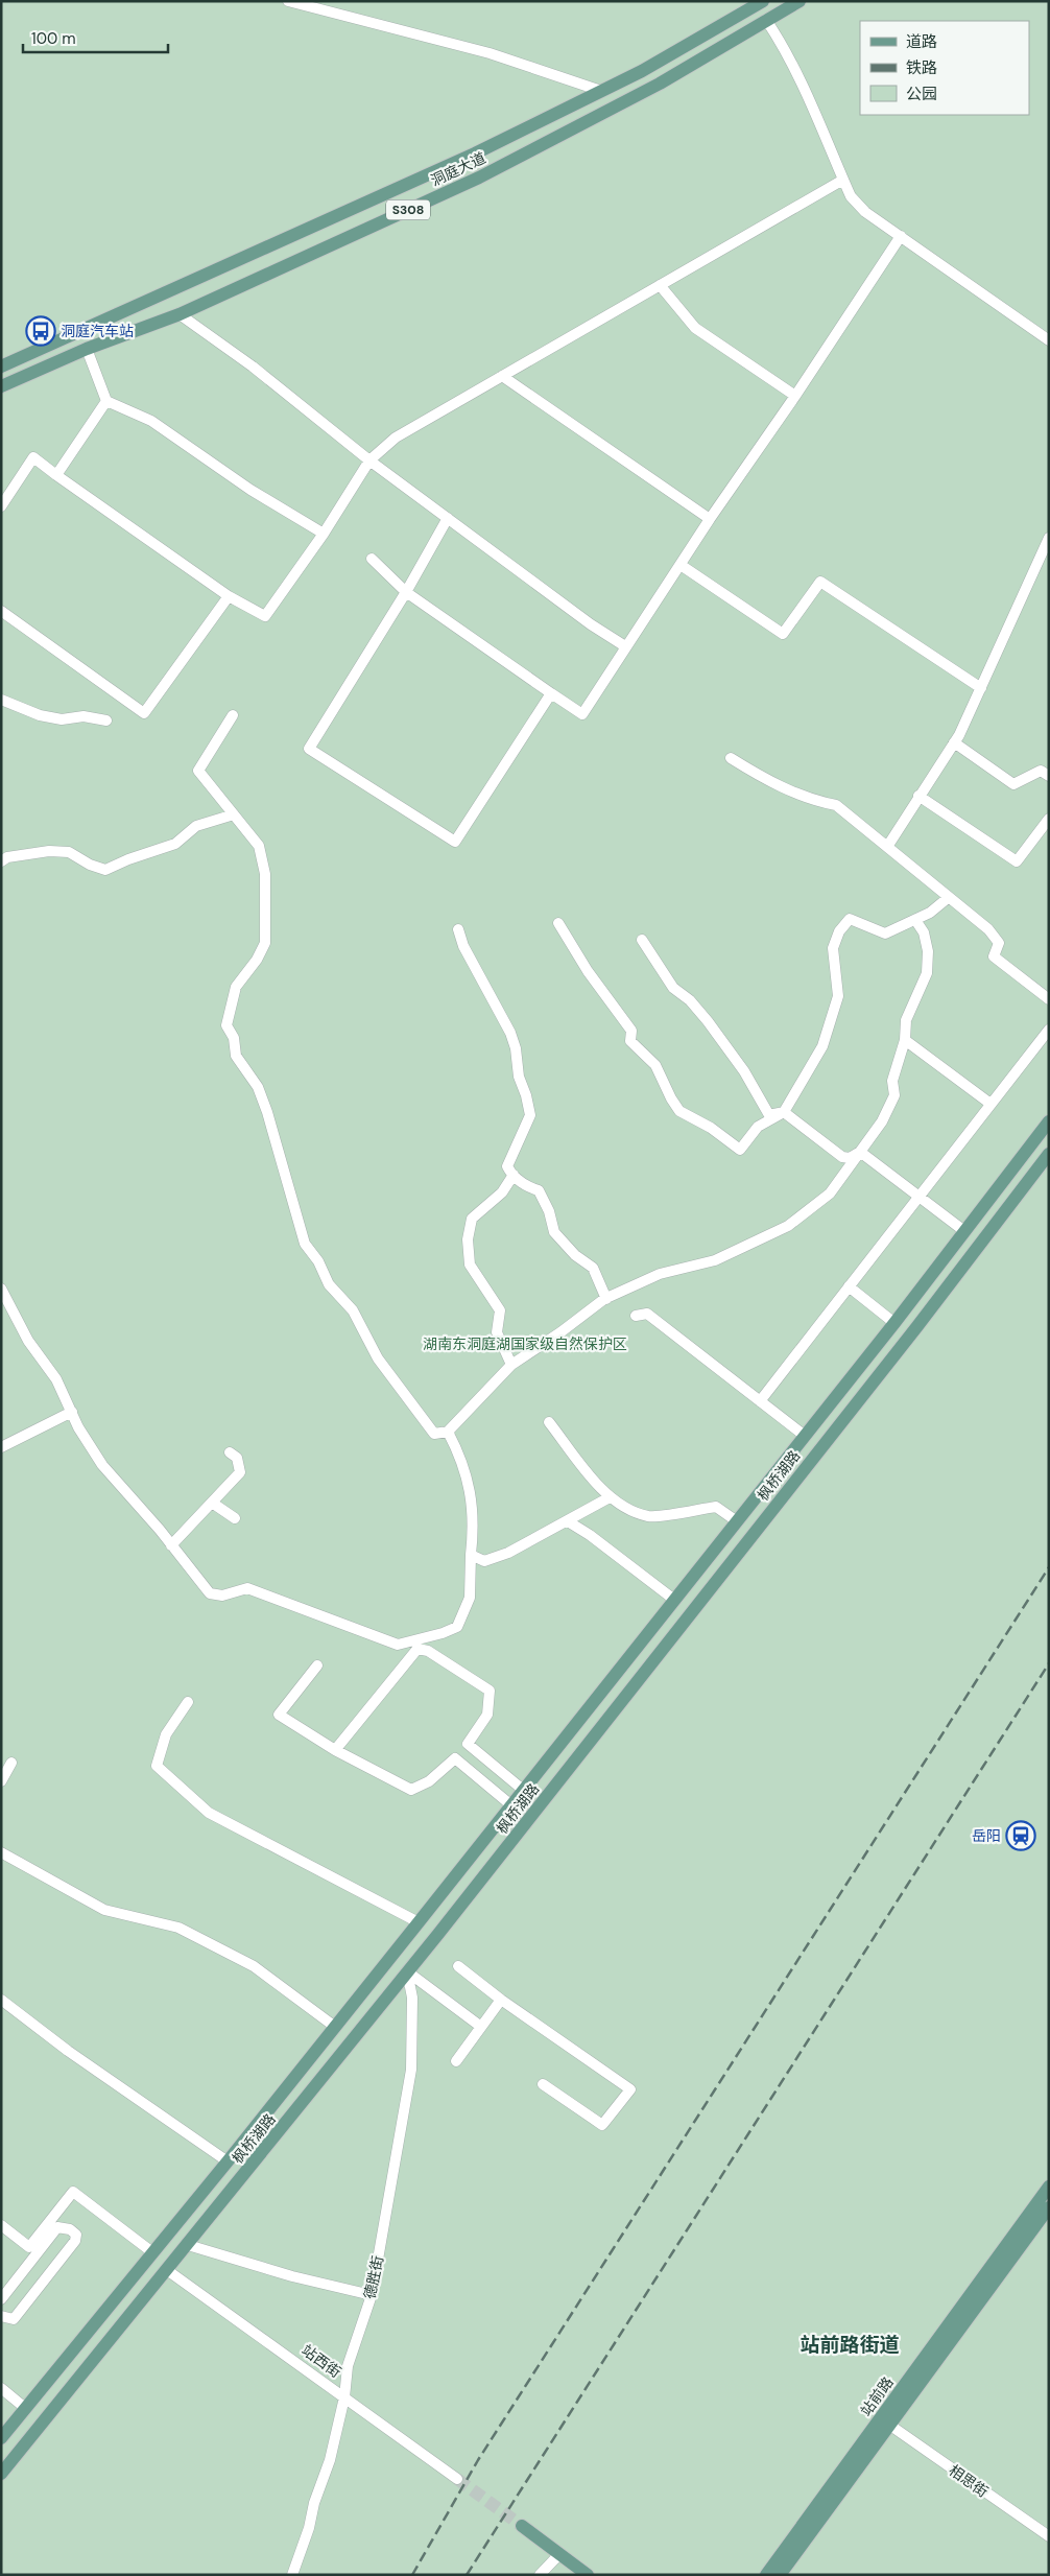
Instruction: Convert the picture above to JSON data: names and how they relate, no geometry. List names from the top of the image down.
{
  "streets": {
    "main road": [
      "洞庭大道",
      "S308",
      "枫桥湖路",
      "站前路"
    ],
    "street": ["德胜街", "站西街", "相思街"]
  },
  "crossings": [
    ["枫桥湖路", "德胜街"],
    ["枫桥湖路", "站西街"],
    ["德胜街", "站西街"],
    ["站前路", "相思街"]
  ],
  "districts": ["站前路街道"],
  "parks": ["湖南东洞庭湖国家级自然保护区"],
  "places": {
    "bus stop": ["洞庭汽车站"],
    "station": ["岳阳"]
  },
  "legend": ["道路", "铁路", "公园"],
  "scale_bar": "100 m"
}
